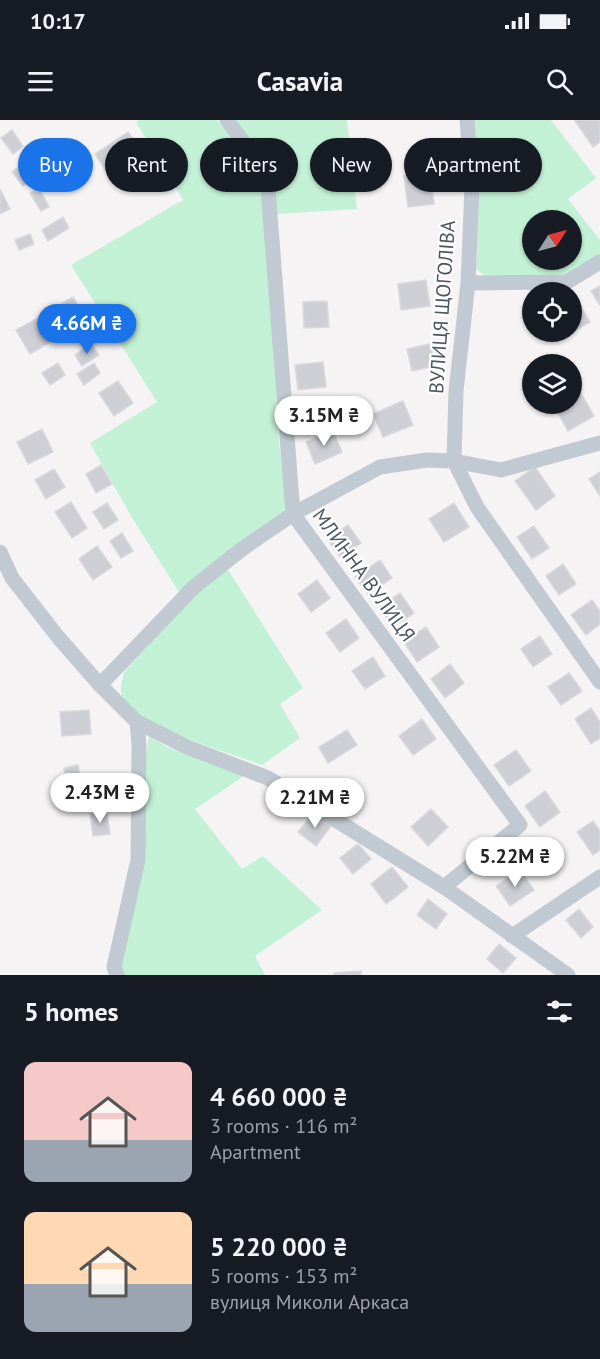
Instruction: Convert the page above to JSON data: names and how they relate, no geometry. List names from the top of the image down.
{
  "streets": {
    "street": ["ВУЛИЦЯ ЩОГОЛІВА", "МЛИННА ВУЛИЦЯ"]
  },
  "north": "top right",
  "page": {
    "status": "10:17",
    "header": "Casavia",
    "chip": [
      "Buy",
      "Rent",
      "Filters",
      "New",
      "Apartment"
    ],
    "price": [
      "4.66M ₴",
      "3.15M ₴",
      "2.43M ₴",
      "2.21M ₴",
      "5.22M ₴"
    ],
    "heading": "5 homes",
    "list": [
      {
        "name": "4 660 000 ₴",
        "note": "3 rooms · 116 m² · Apartment"
      },
      {
        "name": "5 220 000 ₴",
        "note": "5 rooms · 153 m² · вулиця Миколи Аркаса"
      }
    ]
  }
}
